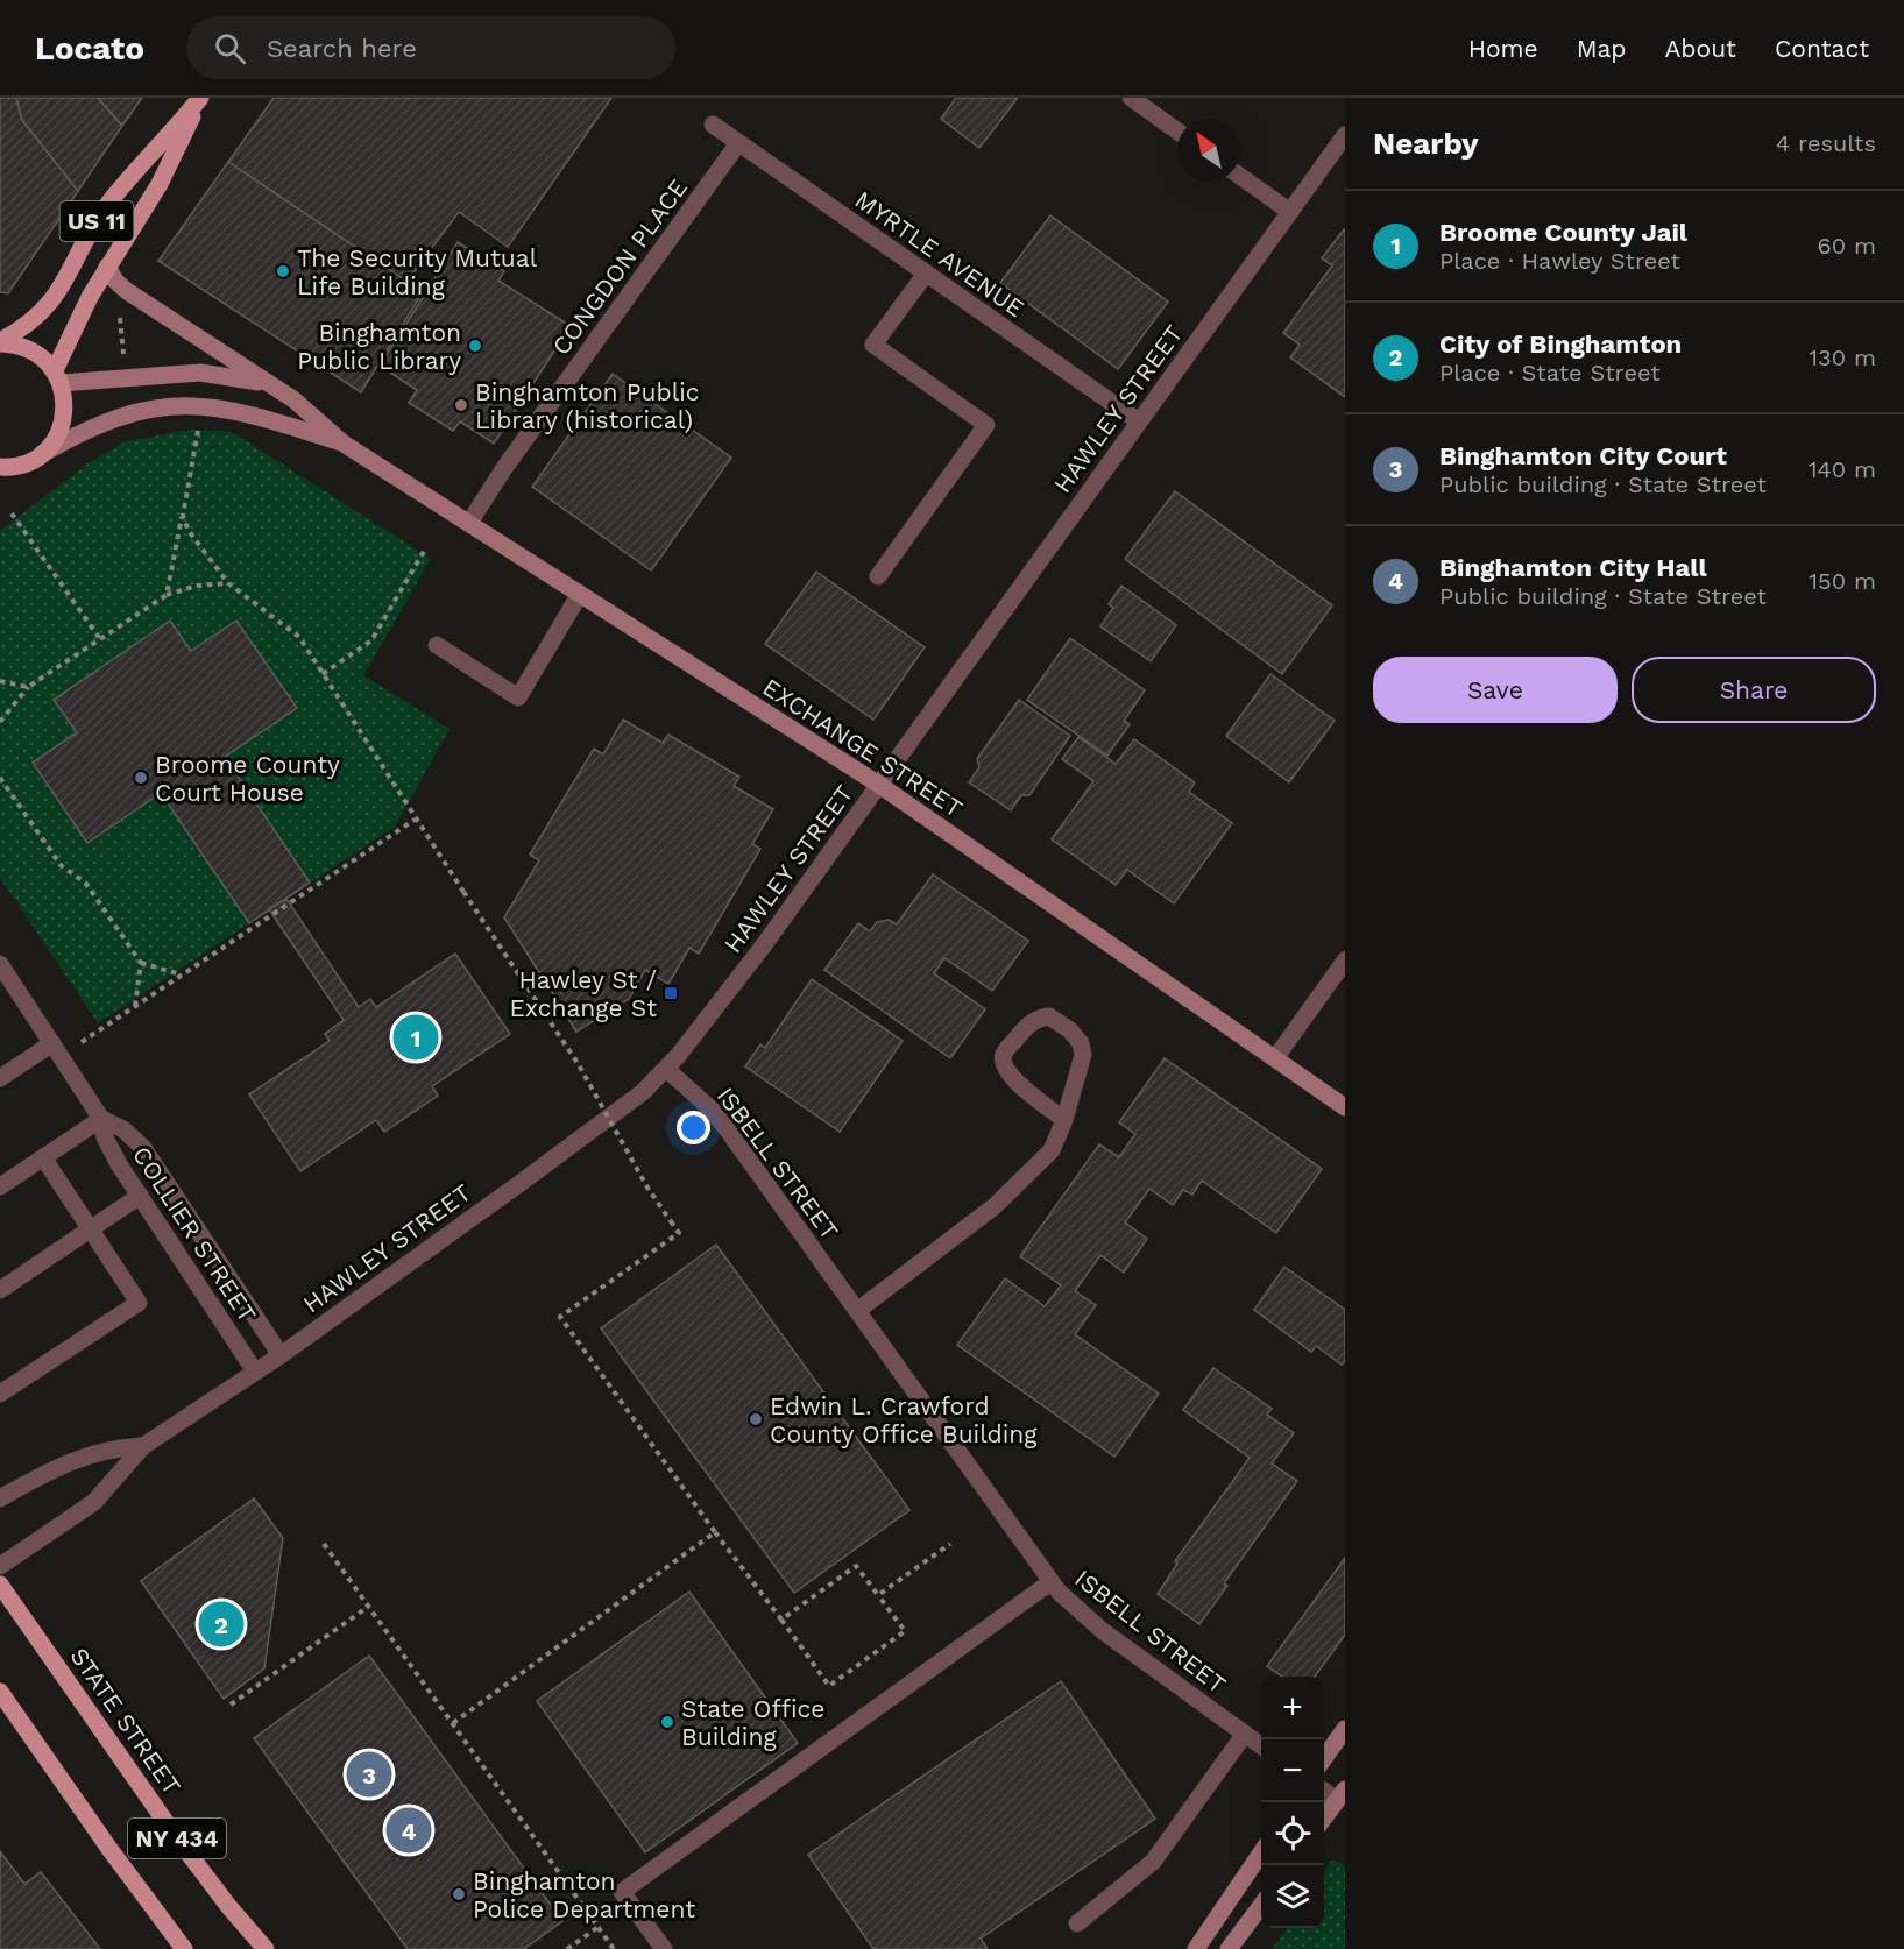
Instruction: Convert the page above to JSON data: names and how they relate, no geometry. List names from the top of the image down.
{
  "streets": {
    "main road": [
      "US 11",
      "EXCHANGE STREET",
      "STATE STREET",
      "NY 434"
    ],
    "street": [
      "MYRTLE AVENUE",
      "CONGDON PLACE",
      "HAWLEY STREET",
      "ISBELL STREET",
      "COLLIER STREET"
    ]
  },
  "crossings": [
    ["US 11", "EXCHANGE STREET"],
    ["MYRTLE AVENUE", "CONGDON PLACE"],
    ["MYRTLE AVENUE", "HAWLEY STREET"],
    ["CONGDON PLACE", "EXCHANGE STREET"],
    ["HAWLEY STREET", "EXCHANGE STREET"],
    ["HAWLEY STREET", "ISBELL STREET"],
    ["HAWLEY STREET", "COLLIER STREET"]
  ],
  "places": {
    "other": [
      "The Security Mutual Life Building",
      "Binghamton Public Library",
      "Binghamton Public Library (historical)",
      "Broome County Court House",
      "Edwin L. Crawford County Office Building",
      "State Office Building",
      "Binghamton Police Department"
    ],
    "transit": ["Hawley St / Exchange St"]
  },
  "north": "top left",
  "page": {
    "header": "Locato",
    "search": "Search here",
    "nav": [
      "Home",
      "Map",
      "About",
      "Contact"
    ],
    "heading": ["Nearby", "4 results"],
    "list": [
      {
        "mark": "1",
        "name": "Broome County Jail",
        "note": "Place · Hawley Street",
        "value": "60 m"
      },
      {
        "mark": "2",
        "name": "City of Binghamton",
        "note": "Place · State Street",
        "value": "130 m"
      },
      {
        "mark": "3",
        "name": "Binghamton City Court",
        "note": "Public building · State Street",
        "value": "140 m"
      },
      {
        "mark": "4",
        "name": "Binghamton City Hall",
        "note": "Public building · State Street",
        "value": "150 m"
      }
    ],
    "buttons": ["Save", "Share"],
    "pins": [
      "1",
      "2",
      "3",
      "4"
    ],
    "map_buttons": ["+", "−"]
  }
}
